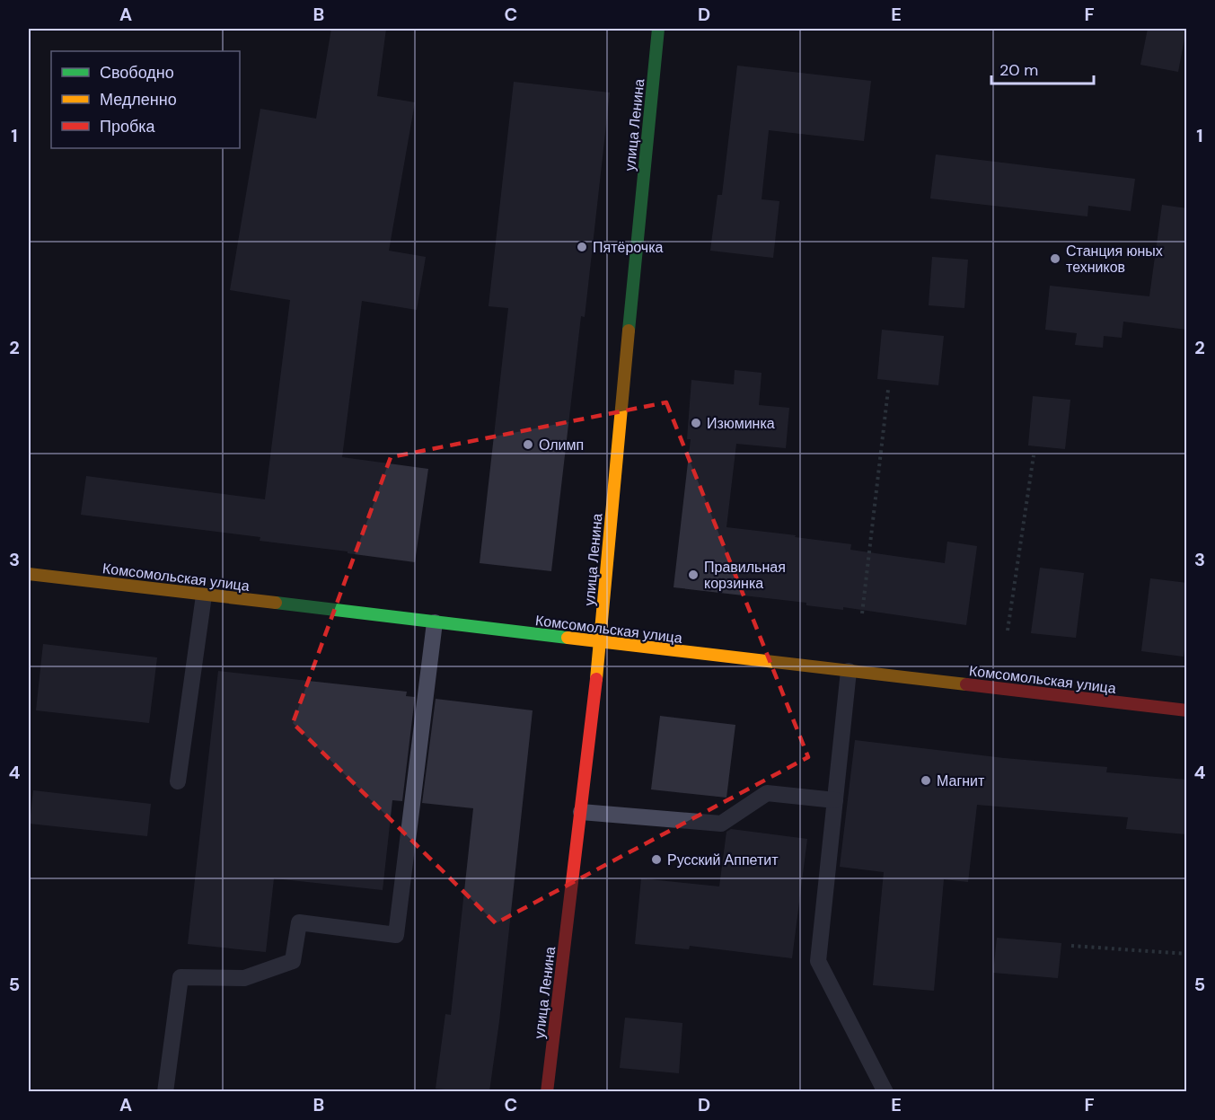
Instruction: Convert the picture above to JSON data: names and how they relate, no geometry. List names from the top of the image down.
{
  "streets": {
    "street": ["улица Ленина", "Комсомольская улица"]
  },
  "crossings": [
    ["улица Ленина", "Комсомольская улица"]
  ],
  "places": [
    "Пятёрочка",
    "Станция юных техников",
    "Изюминка",
    "Олимп",
    "Правильная корзинка",
    "Магнит",
    "Русский Аппетит"
  ],
  "legend": ["Свободно", "Медленно", "Пробка"],
  "scale_bar": "20 m",
  "grid": {
    "columns": [
      "A",
      "B",
      "C",
      "D",
      "E",
      "F"
    ],
    "rows": [
      "1",
      "2",
      "3",
      "4",
      "5"
    ]
  }
}
